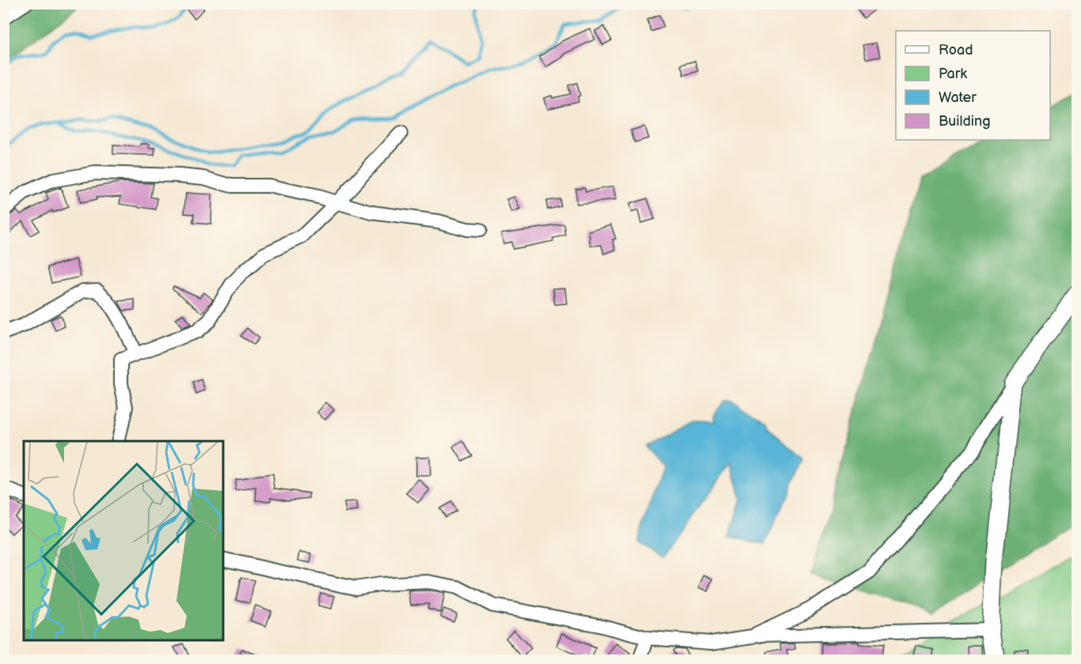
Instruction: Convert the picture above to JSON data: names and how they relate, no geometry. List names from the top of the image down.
{
  "legend": [
    "Road",
    "Park",
    "Water",
    "Building"
  ]
}
